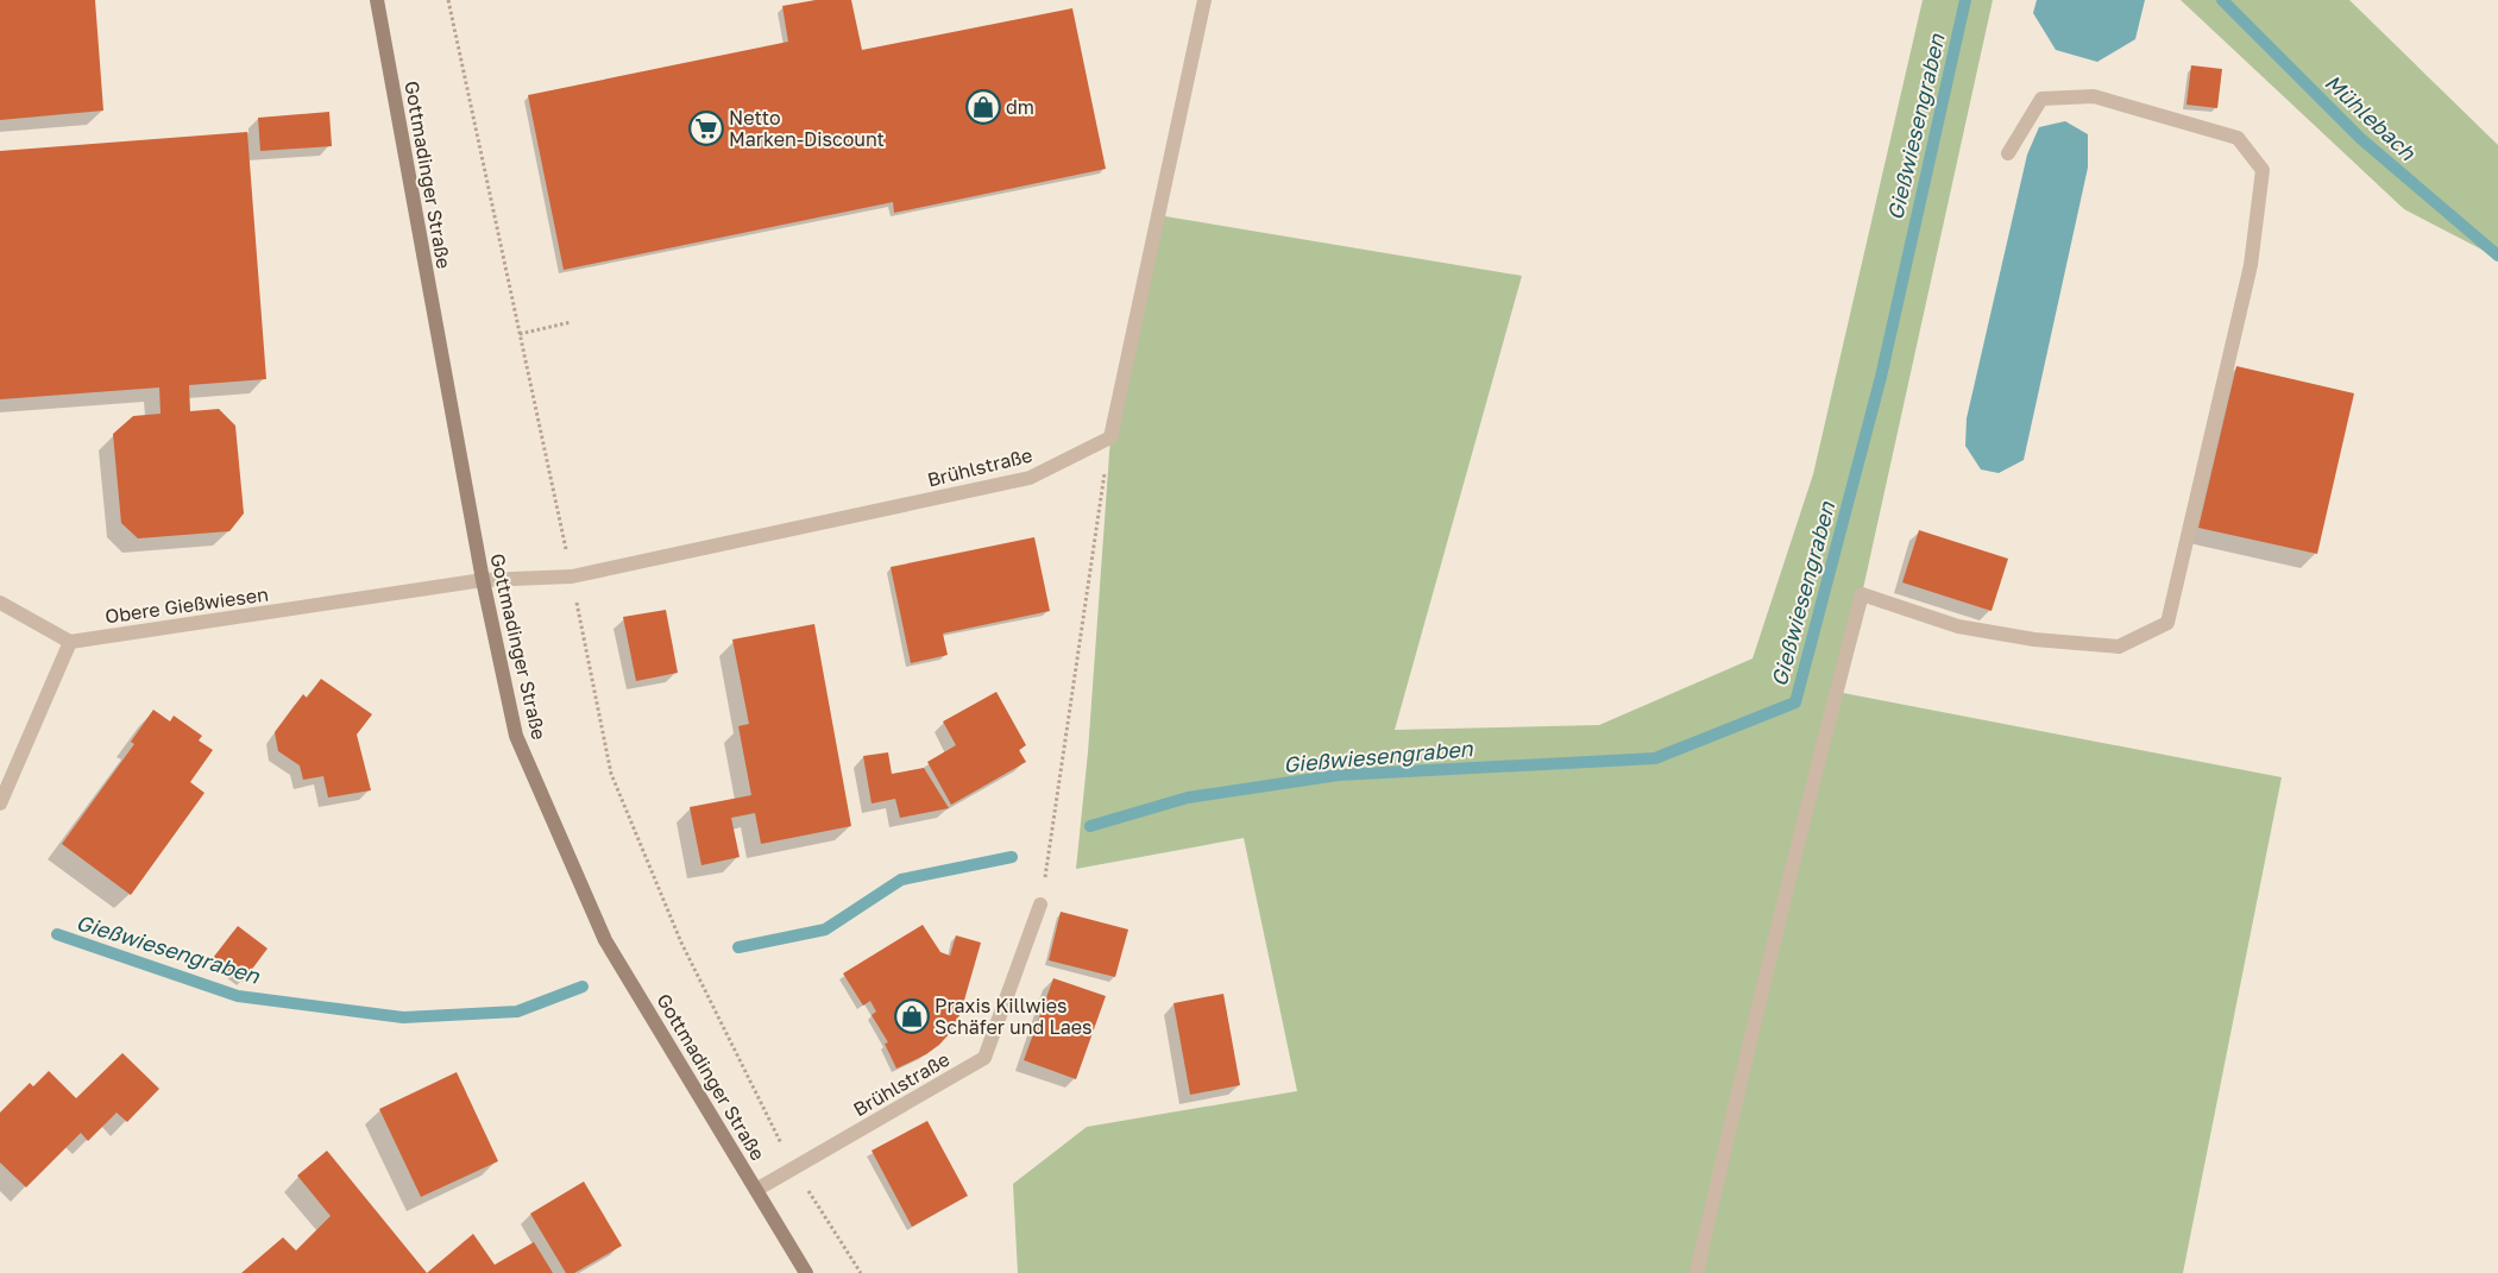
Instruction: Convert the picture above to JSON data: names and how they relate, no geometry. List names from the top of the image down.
{
  "streets": {
    "main road": ["Gottmadinger Straße"],
    "street": ["Brühlstraße", "Obere Gießwiesen"]
  },
  "crossings": [
    ["Gottmadinger Straße", "Brühlstraße"],
    ["Gottmadinger Straße", "Obere Gießwiesen"],
    ["Brühlstraße", "Obere Gießwiesen"]
  ],
  "water": ["Mühlebach", "Gießwiesengraben"],
  "places": {
    "shop": ["dm", "Praxis Killwies Schäfer und Laes"],
    "supermarket": ["Netto Marken-Discount"]
  }
}
